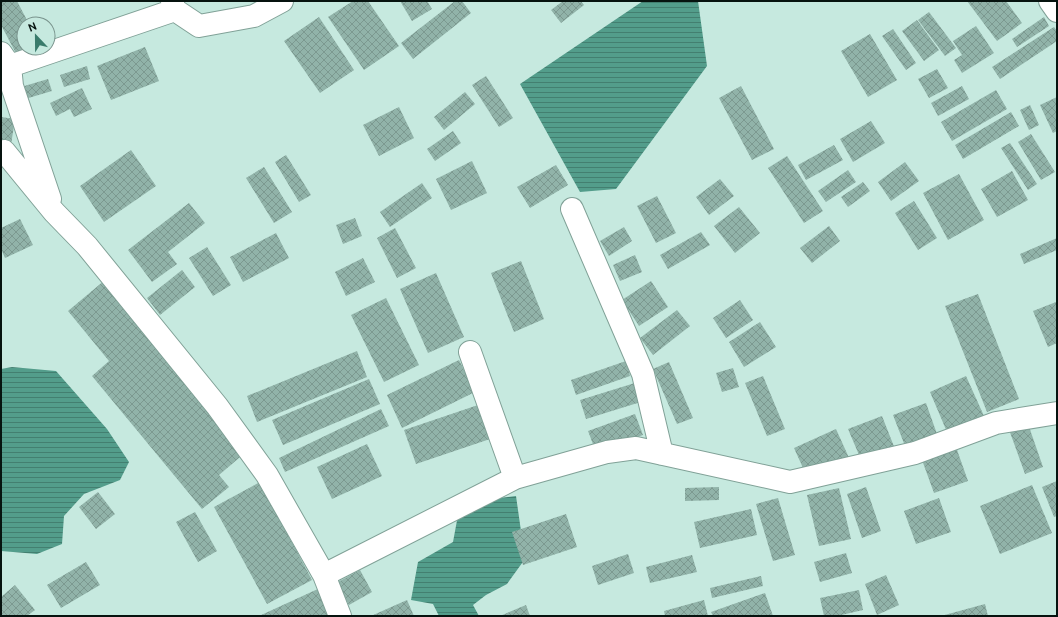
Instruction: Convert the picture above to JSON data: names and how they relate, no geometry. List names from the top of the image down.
{
  "north": "top"
}
